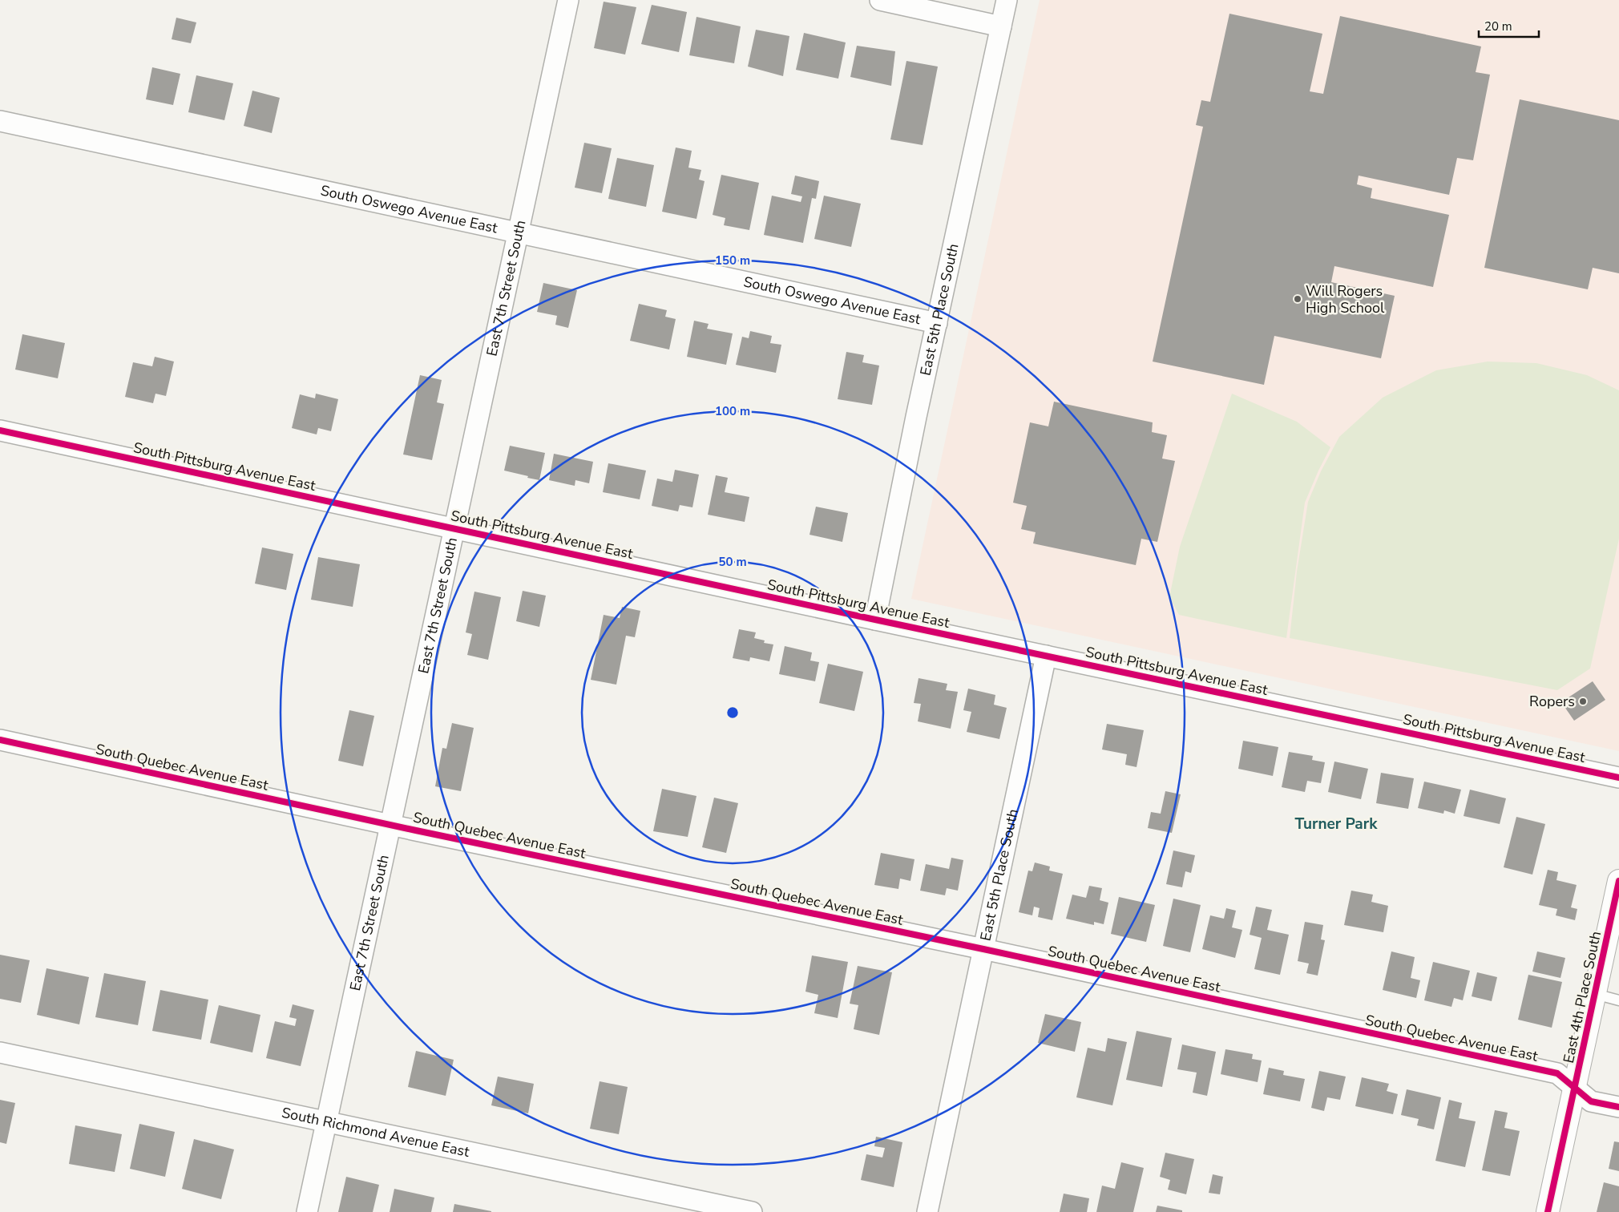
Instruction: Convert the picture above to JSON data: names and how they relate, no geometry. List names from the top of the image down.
{
  "streets": {
    "street": [
      "South Oswego Avenue East",
      "East 7th Street South",
      "East 5th Place South",
      "South Pittsburg Avenue East",
      "South Quebec Avenue East",
      "East 4th Place South",
      "South Richmond Avenue East"
    ]
  },
  "crossings": [
    ["South Oswego Avenue East", "East 7th Street South"],
    ["South Oswego Avenue East", "East 5th Place South"],
    ["East 7th Street South", "South Pittsburg Avenue East"],
    ["East 7th Street South", "South Quebec Avenue East"],
    ["East 7th Street South", "South Richmond Avenue East"],
    ["East 5th Place South", "South Pittsburg Avenue East"],
    ["East 5th Place South", "South Quebec Avenue East"],
    ["South Quebec Avenue East", "East 4th Place South"]
  ],
  "districts": ["Turner Park"],
  "places": ["Will Rogers High School", "Ropers"],
  "scale_bar": "20 m",
  "rings": ["150 m", "100 m", "50 m"]
}
